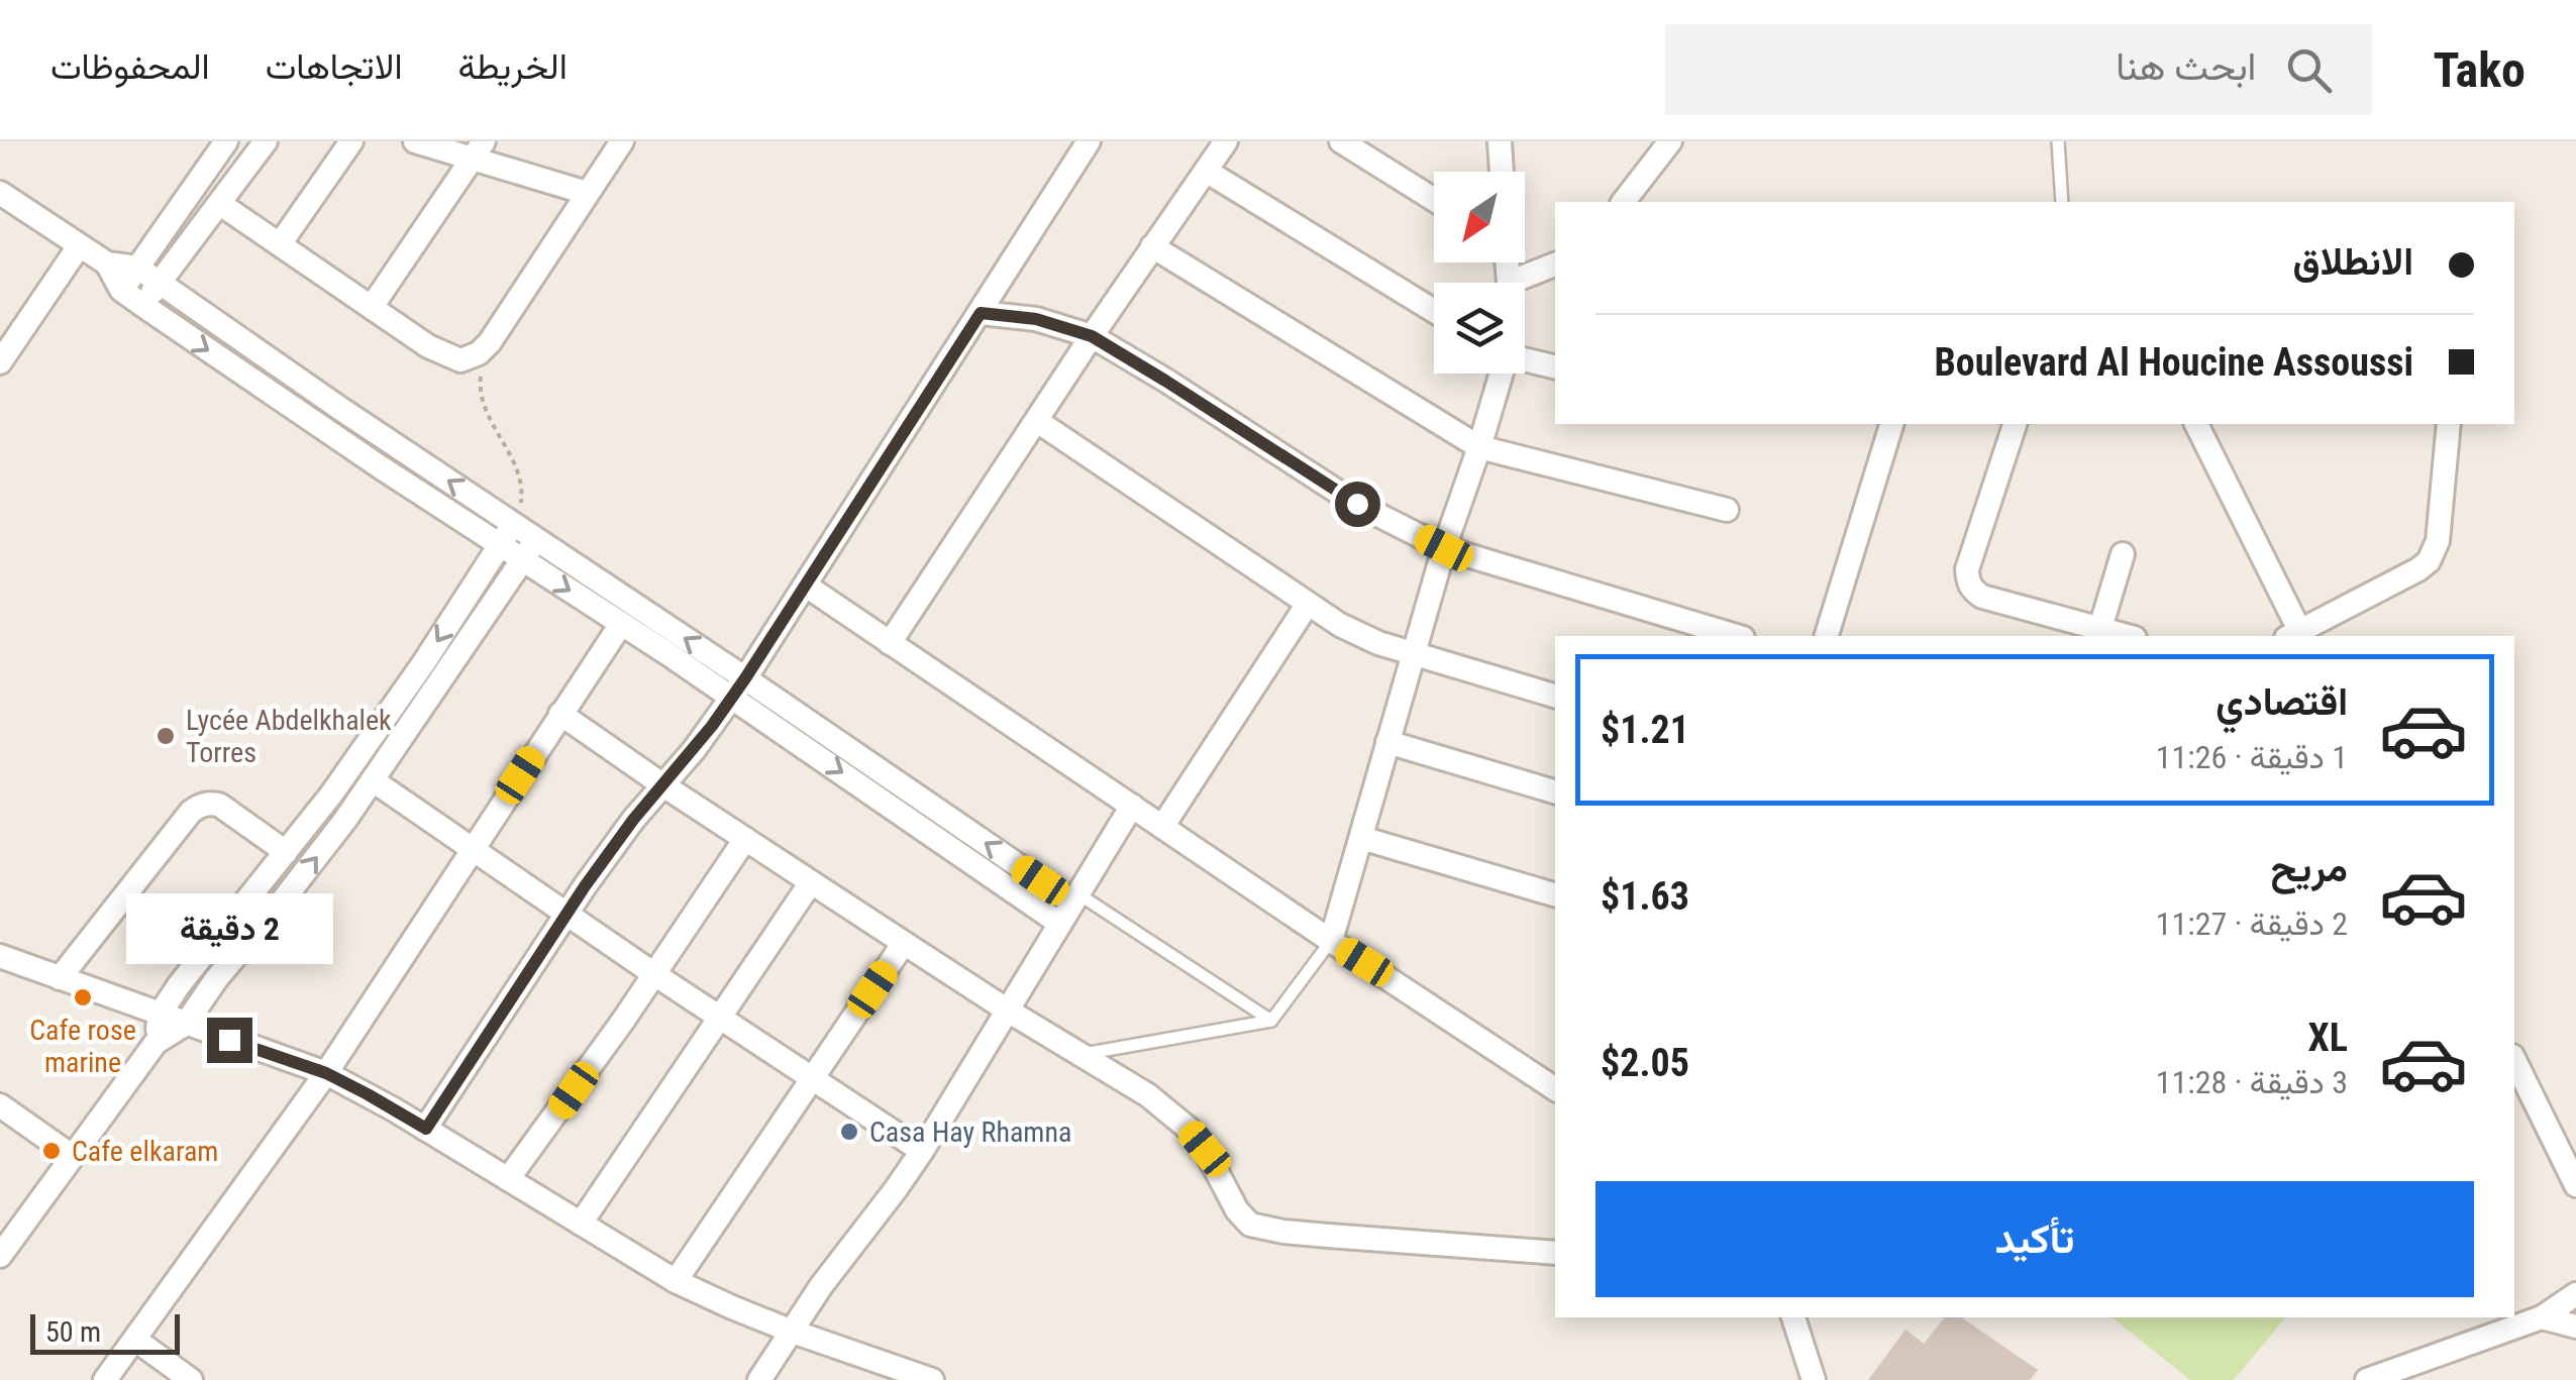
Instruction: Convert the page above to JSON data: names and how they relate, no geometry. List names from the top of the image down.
{
  "places": [
    "Lycée Abdelkhalek Torres",
    "Cafe rose marine",
    "Casa Hay Rhamna",
    "Cafe elkaram"
  ],
  "scale_bar": "50 m",
  "north": "bottom left",
  "page": {
    "header": "Tako",
    "search": "ابحث هنا",
    "nav": ["الخريطة", "الاتجاهات", "المحفوظات"],
    "banner": ["الانطلاق", "Boulevard Al Houcine Assoussi"],
    "list": [
      {
        "name": "اقتصادي",
        "note": "1 دقيقة · 11:26",
        "value": "$1.21"
      },
      {
        "name": "مريح",
        "note": "2 دقيقة · 11:27",
        "value": "$1.63"
      },
      {
        "name": "XL",
        "note": "3 دقيقة · 11:28",
        "value": "$2.05"
      }
    ],
    "bubble": "2 دقيقة",
    "buttons": "تأكيد",
    "scale": "50 m"
  }
}
